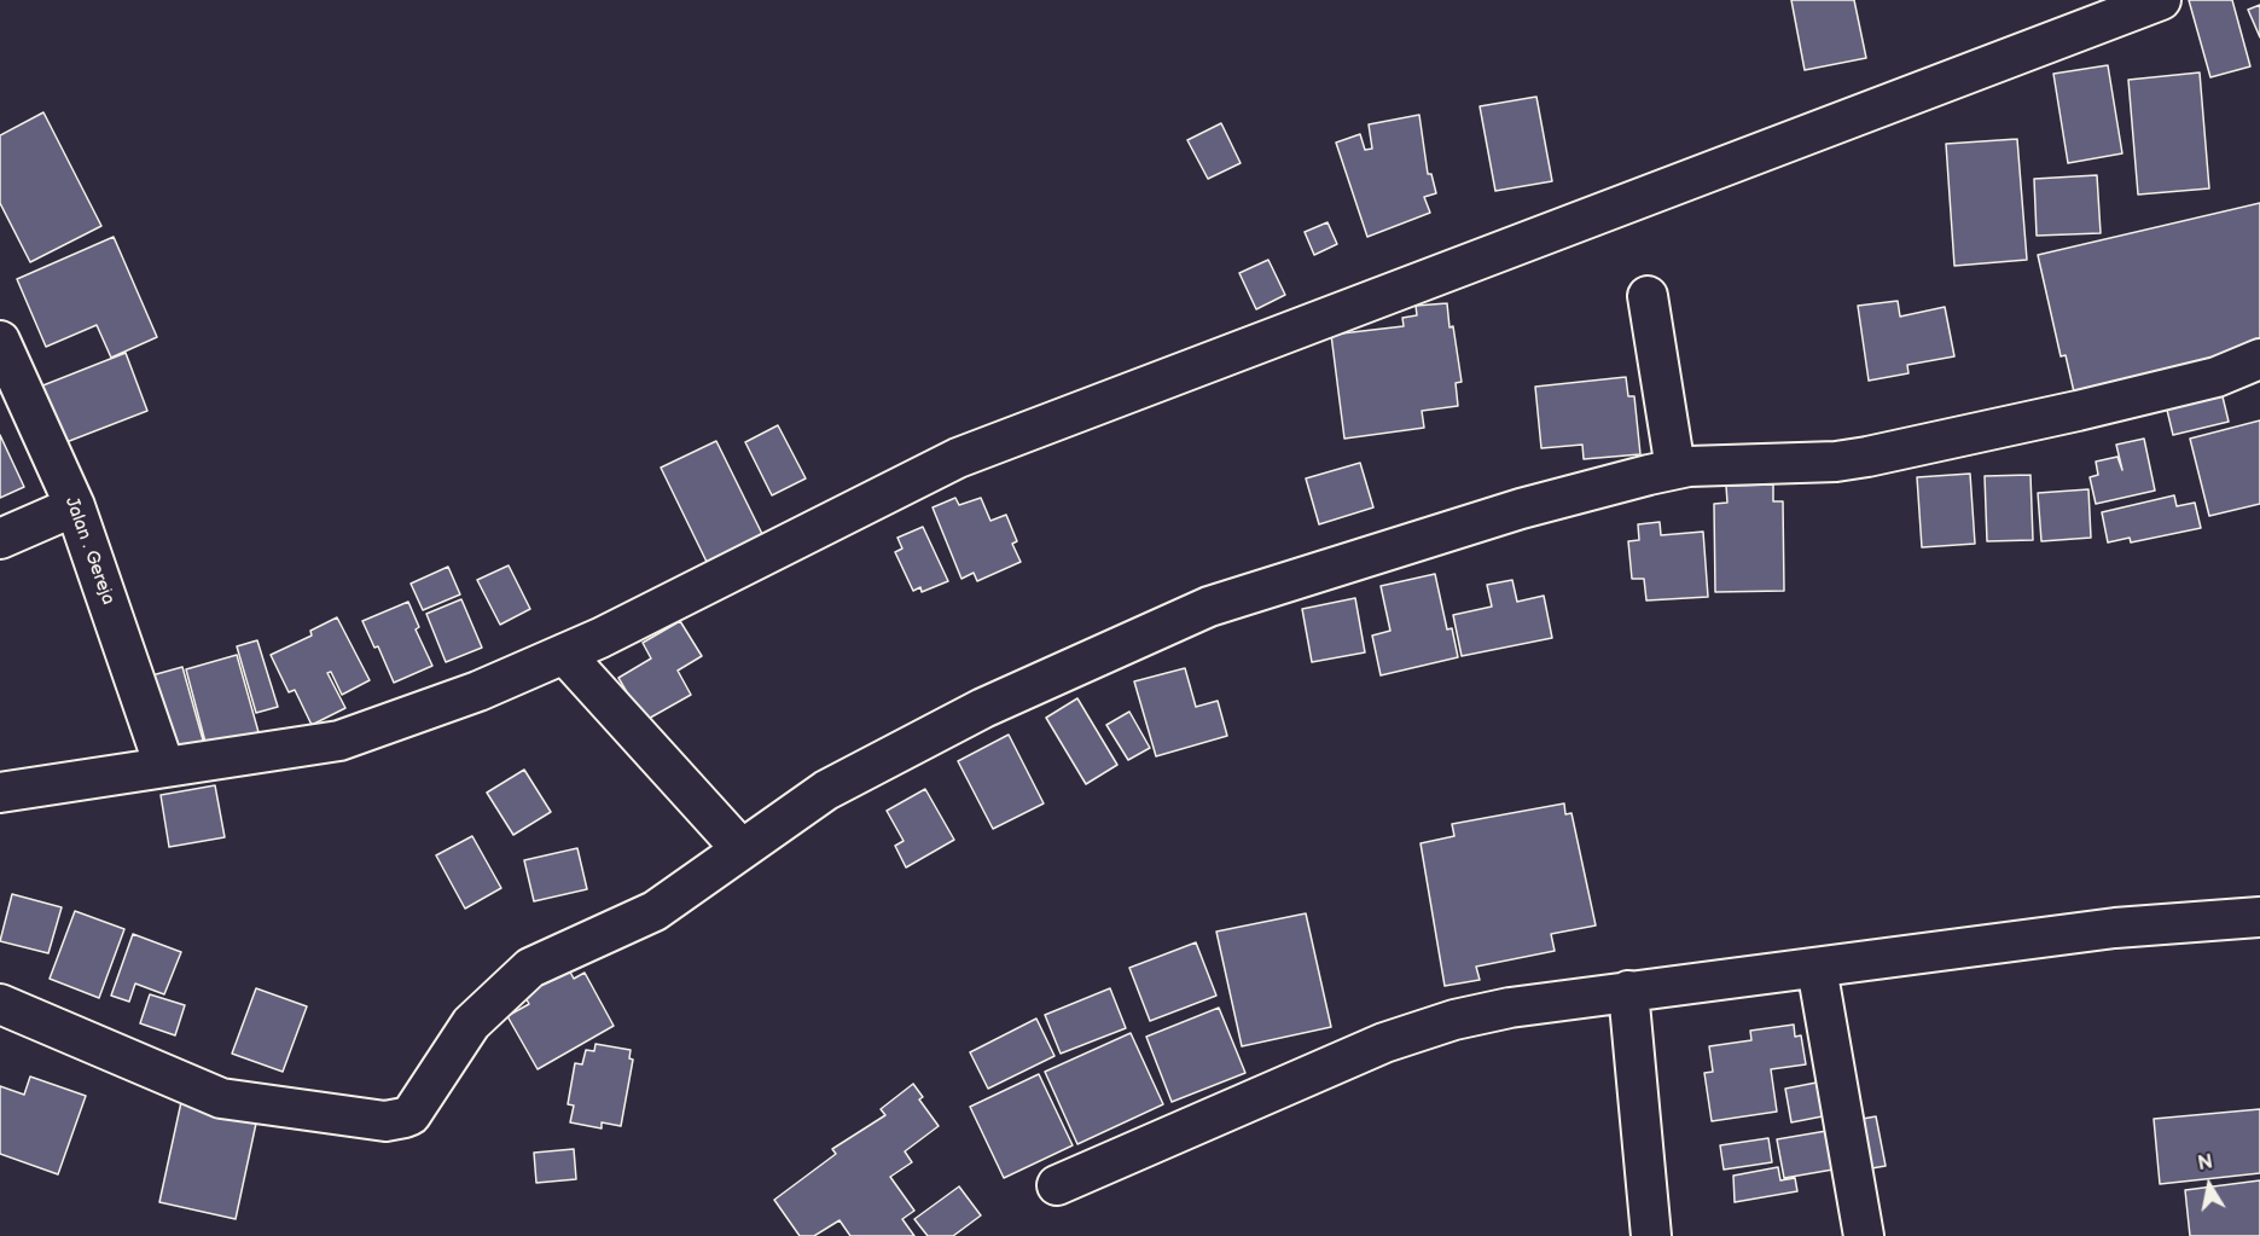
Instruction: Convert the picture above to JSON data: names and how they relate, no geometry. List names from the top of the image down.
{
  "streets": {
    "street": ["Jalan . Gereja"]
  },
  "north": "top"
}
